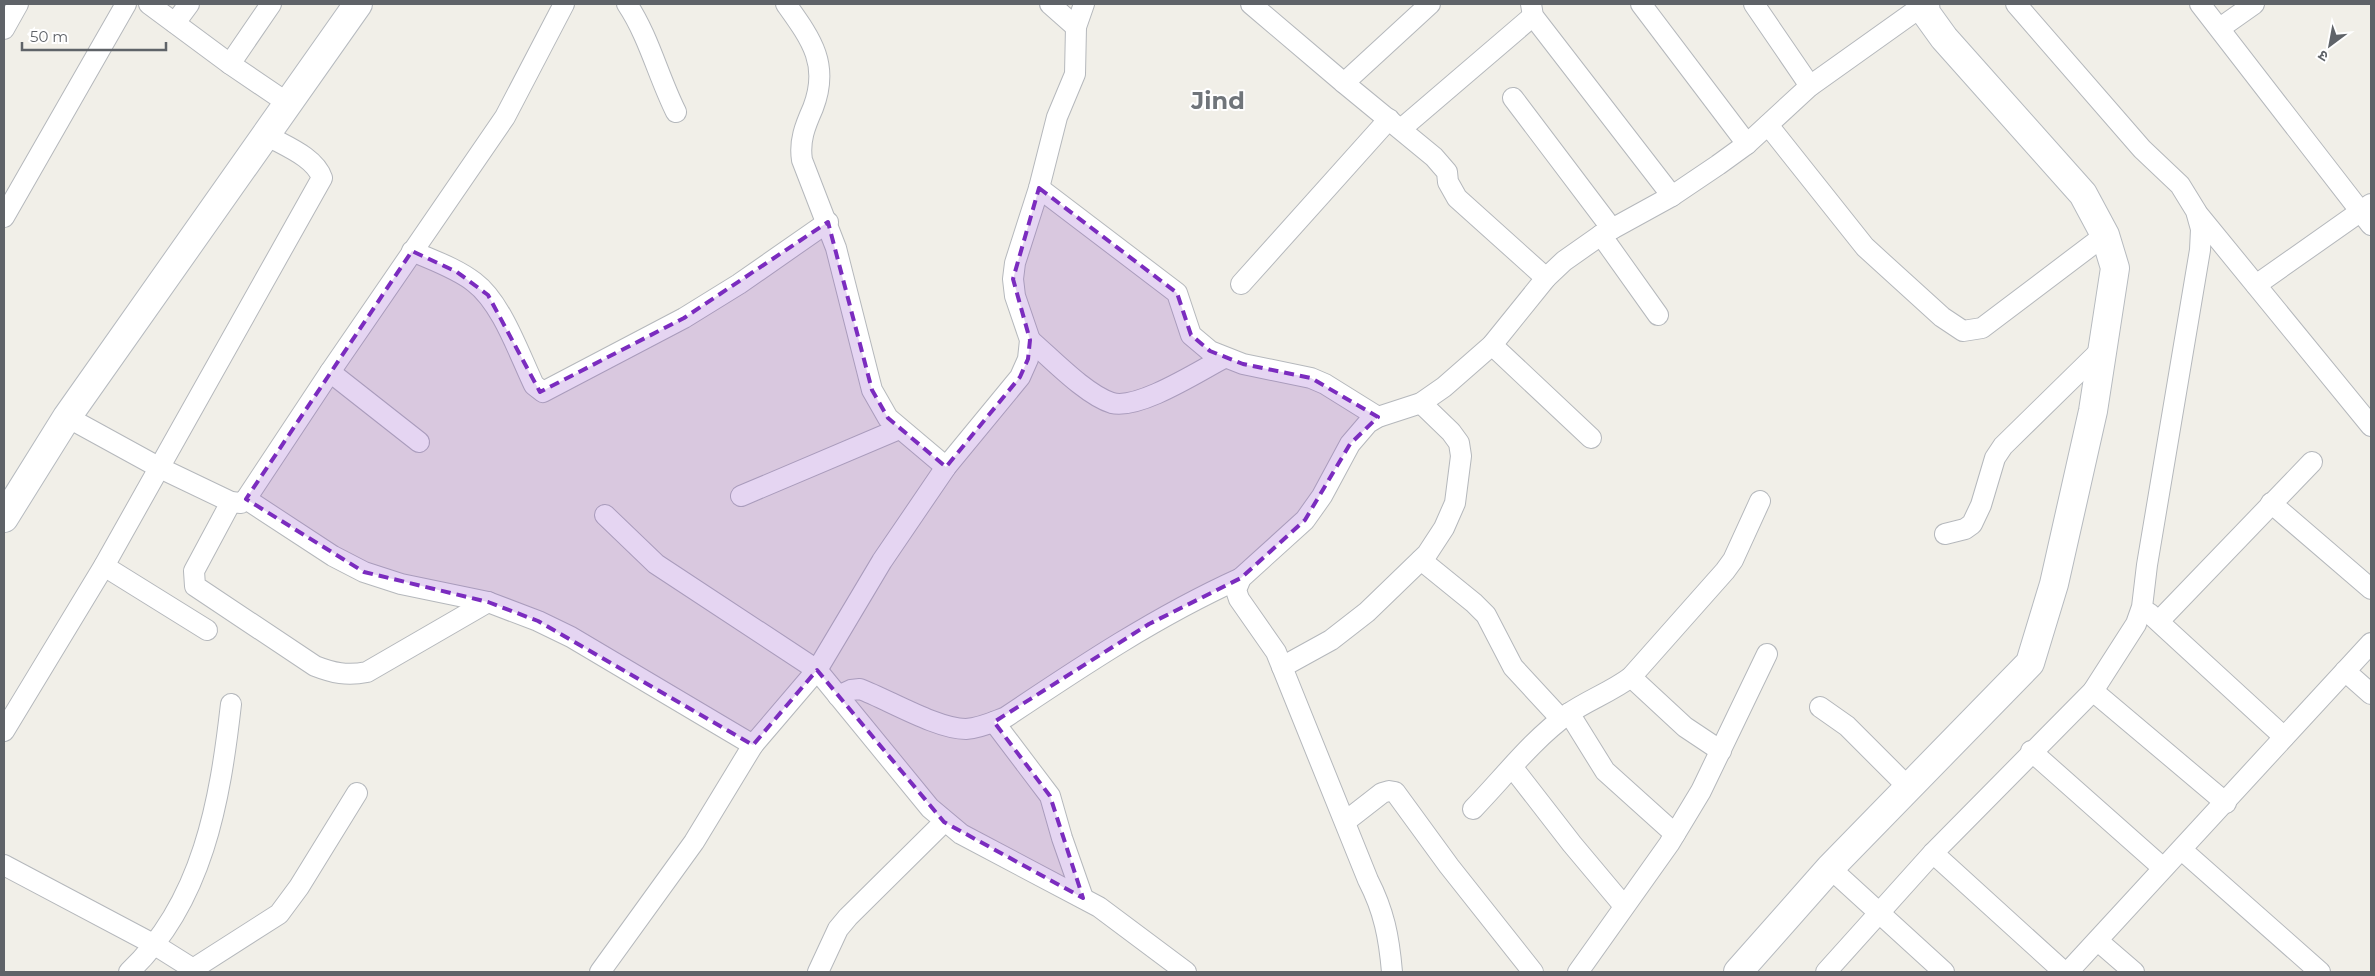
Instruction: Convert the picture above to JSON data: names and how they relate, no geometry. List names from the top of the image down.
{
  "districts": ["Jind"],
  "scale_bar": "50 m",
  "north": "bottom left"
}
